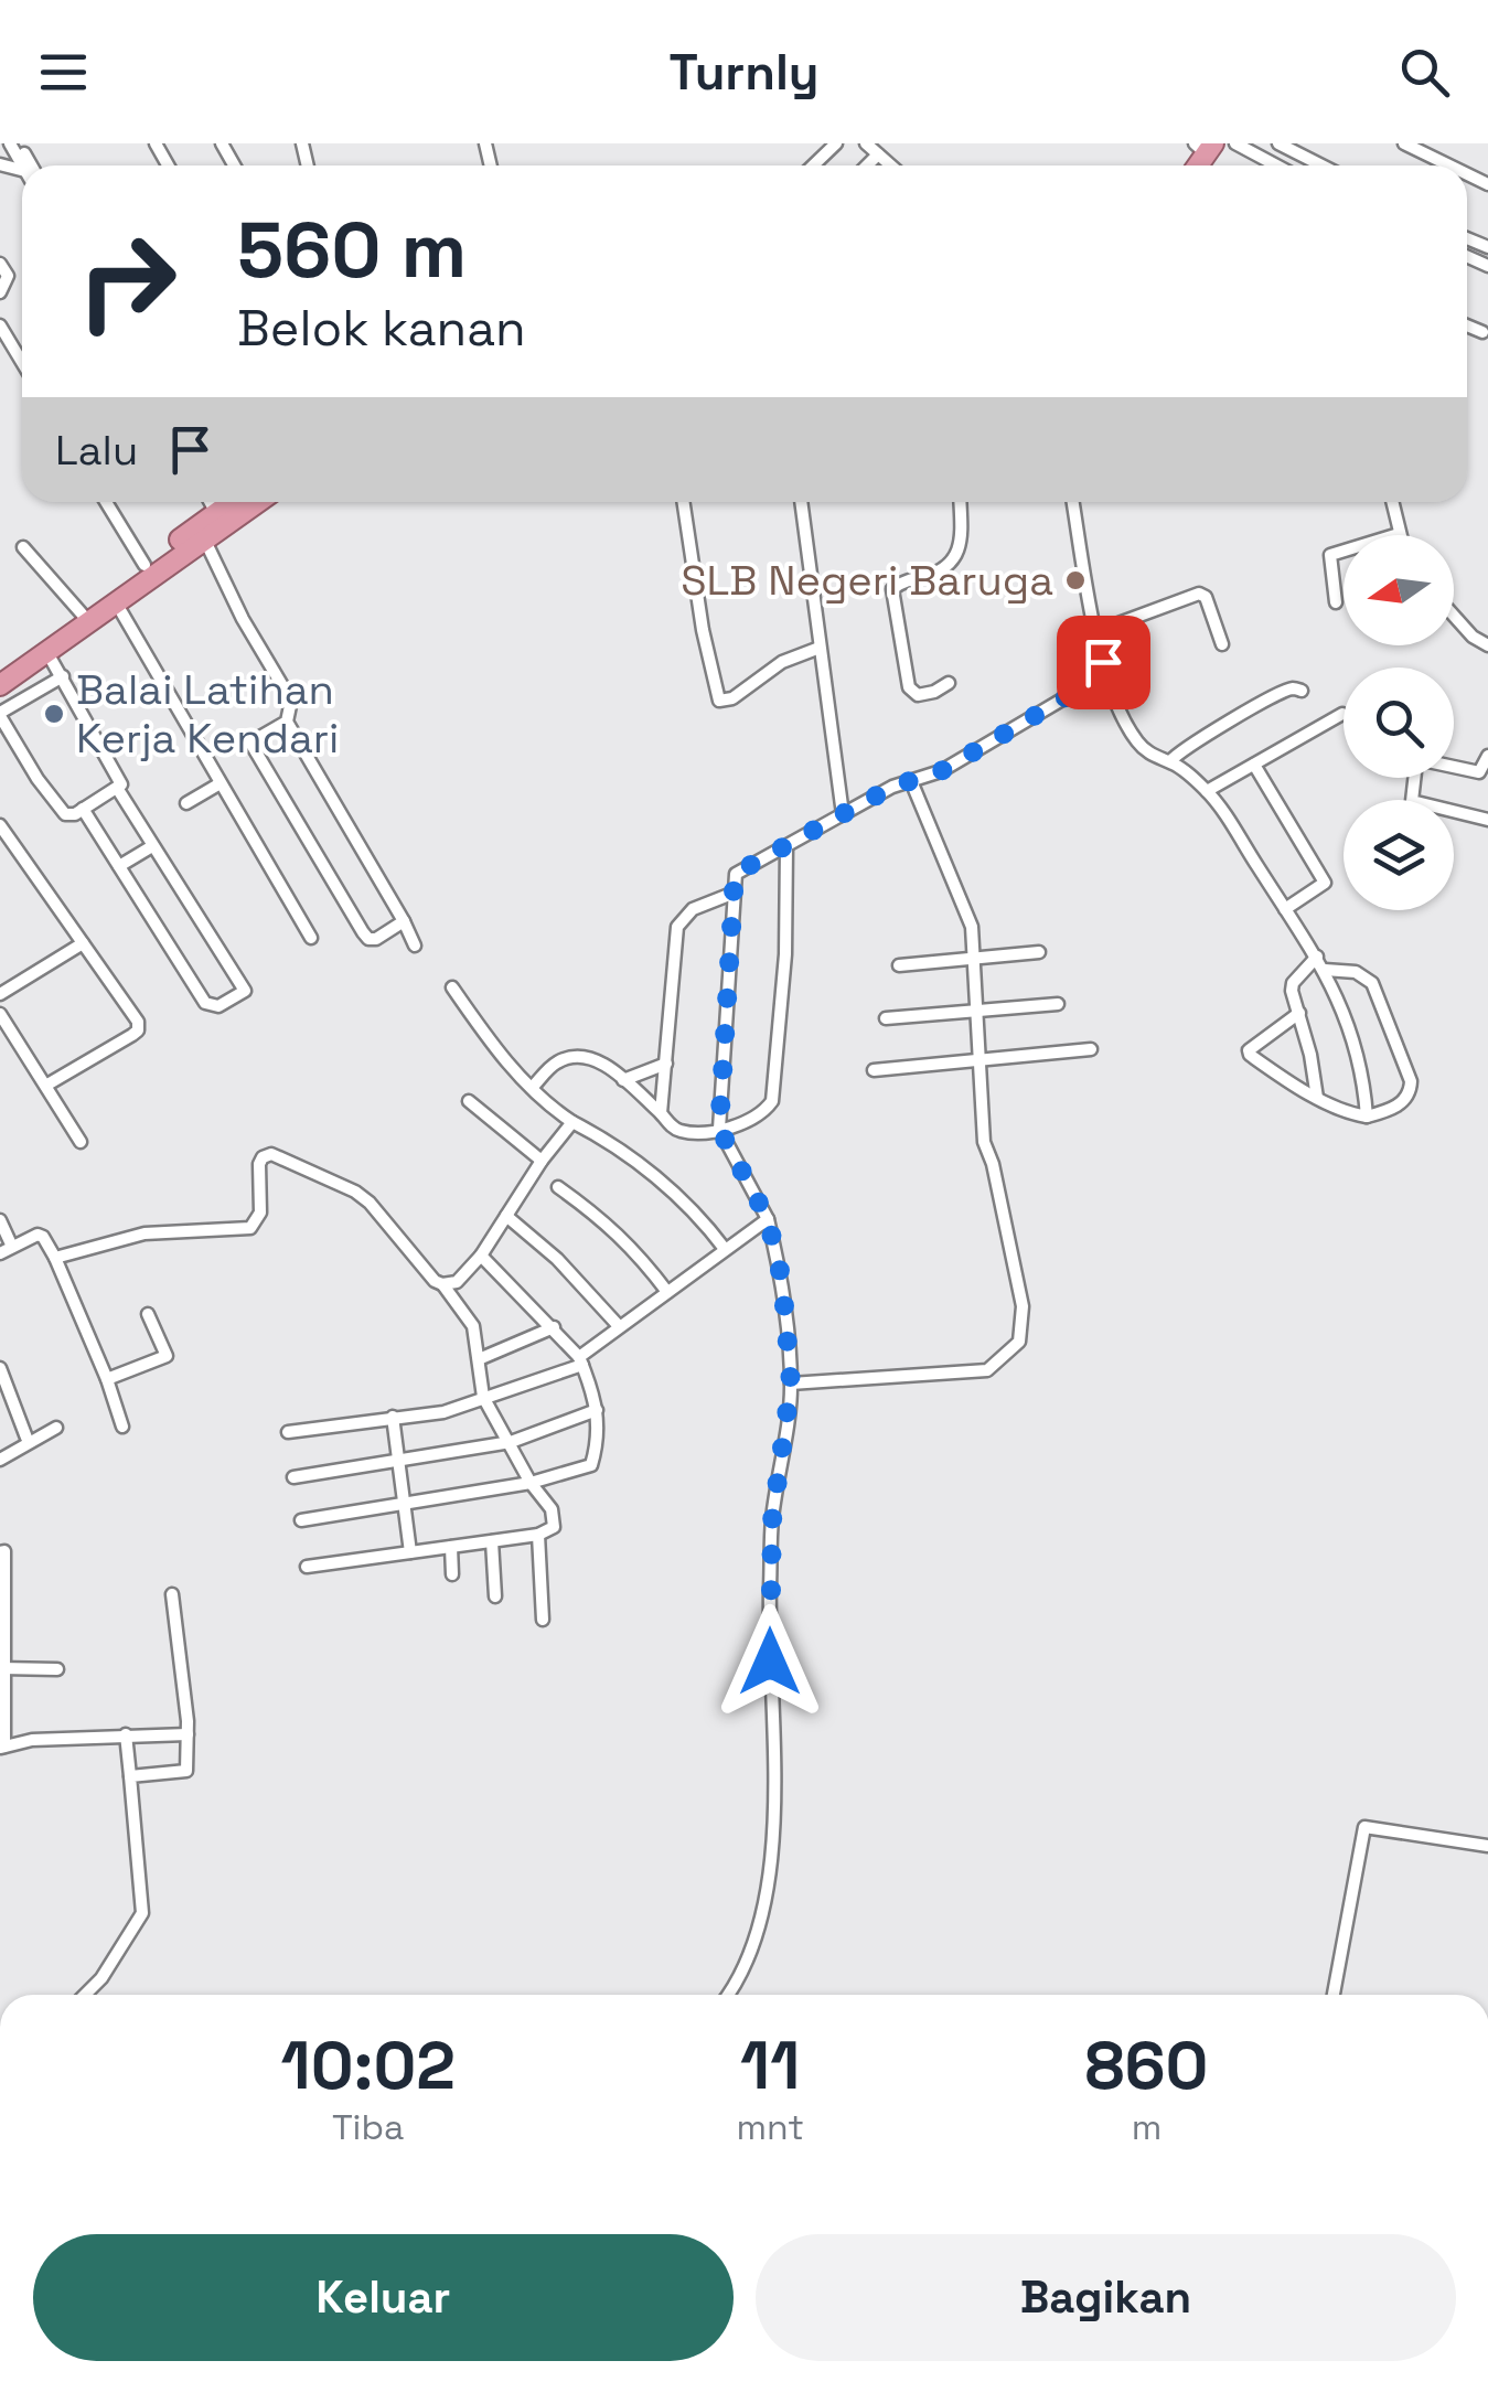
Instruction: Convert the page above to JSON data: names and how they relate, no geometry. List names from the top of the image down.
{
  "places": ["SLB Negeri Baruga", "Balai Latihan Kerja Kendari"],
  "north": "left",
  "page": {
    "header": "Turnly",
    "turn": ["560 m", "Belok kanan"],
    "then": "Lalu",
    "eta": [
      "10:02",
      "Tiba",
      "11",
      "mnt",
      "860",
      "m"
    ],
    "buttons": ["Keluar", "Bagikan"]
  }
}
